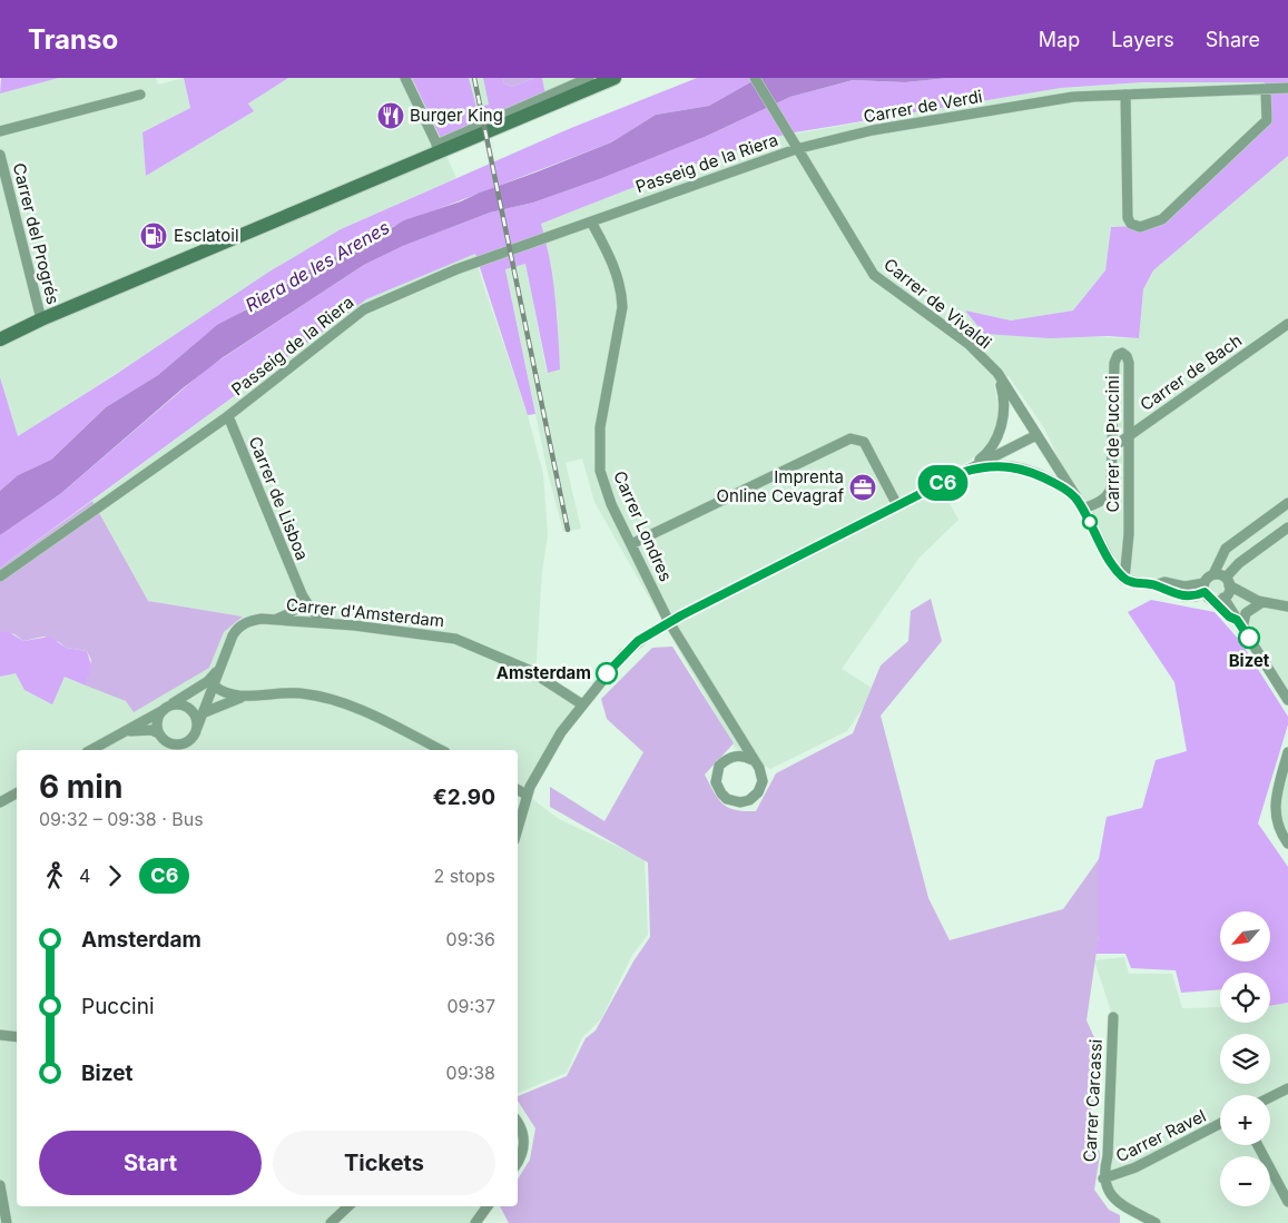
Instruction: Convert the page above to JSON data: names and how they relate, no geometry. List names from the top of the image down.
{
  "streets": {
    "street": [
      "Carrer de Verdi",
      "Passeig de la Riera",
      "Carrer del Progrés",
      "Carrer de Vivaldi",
      "Carrer de Bach",
      "Carrer de Puccini",
      "Carrer de Lisboa",
      "Carrer Londres",
      "Carrer d'Amsterdam",
      "Carrer Carcassi",
      "Carrer Ravel"
    ]
  },
  "crossings": [
    ["Carrer de Verdi", "Passeig de la Riera"],
    ["Carrer de Verdi", "Carrer de Vivaldi"],
    ["Passeig de la Riera", "Carrer de Vivaldi"],
    ["Passeig de la Riera", "Carrer de Lisboa"],
    ["Passeig de la Riera", "Carrer Londres"],
    ["Carrer de Vivaldi", "Carrer de Puccini"],
    ["Carrer de Bach", "Carrer de Puccini"],
    ["Carrer de Lisboa", "Carrer d'Amsterdam"],
    ["Carrer Carcassi", "Carrer Ravel"]
  ],
  "water": ["Riera de les Arenes"],
  "places": {
    "restaurant": ["Burger King"],
    "fuel station": ["Esclatoil"],
    "office": ["Imprenta Online Cevagraf"],
    "other": ["Bizet", "Amsterdam"]
  },
  "lines": ["bus line C6"],
  "north": "bottom left",
  "page": {
    "header": "Transo",
    "nav": ["Map", "Layers", "Share"],
    "on_map": "C6",
    "heading": ["6 min", "09:32 – 09:38 · Bus", "€2.90"],
    "legs": ["4", "C6", "2 stops"],
    "list": [
      {
        "name": "Amsterdam",
        "value": "09:36"
      },
      {
        "name": "Puccini",
        "value": "09:37"
      },
      {
        "name": "Bizet",
        "value": "09:38"
      }
    ],
    "map_buttons": ["+", "−"],
    "buttons": ["Start", "Tickets"]
  }
}
